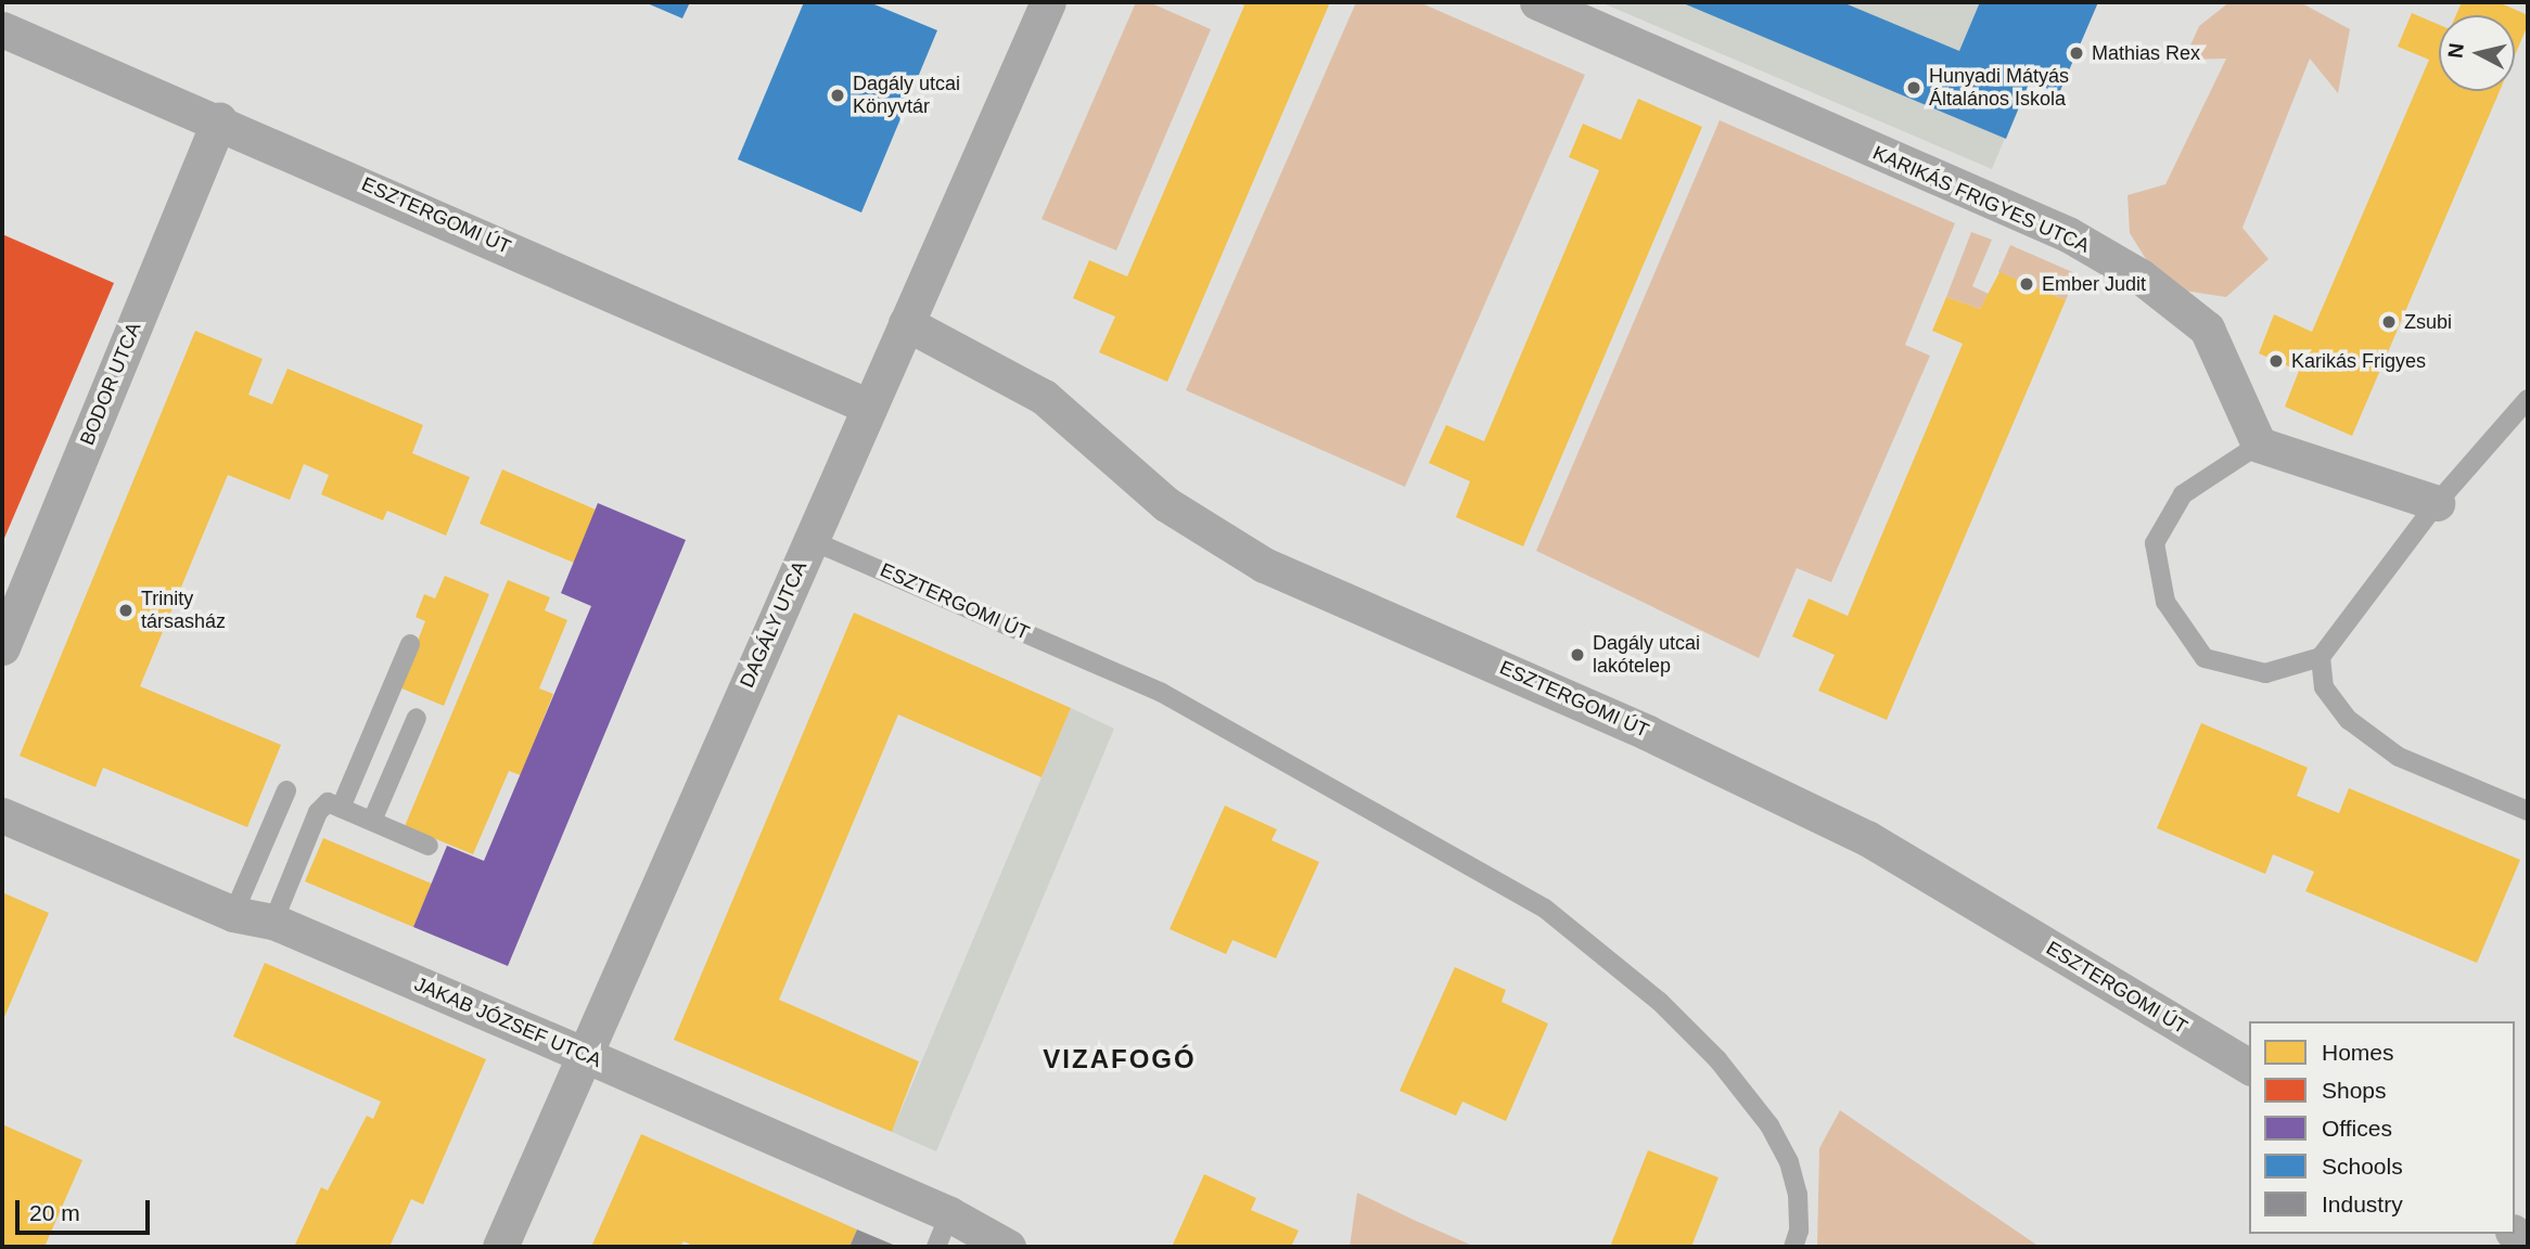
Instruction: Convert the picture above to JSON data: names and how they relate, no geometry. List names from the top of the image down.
{
  "streets": {
    "street": [
      "KARIKÁS FRIGYES UTCA",
      "ESZTERGOMI ÚT",
      "BODOR UTCA",
      "DAGÁLY UTCA",
      "JAKAB JÓZSEF UTCA"
    ]
  },
  "crossings": [
    ["ESZTERGOMI ÚT", "BODOR UTCA"],
    ["ESZTERGOMI ÚT", "DAGÁLY UTCA"],
    ["DAGÁLY UTCA", "JAKAB JÓZSEF UTCA"]
  ],
  "districts": ["VIZAFOGÓ"],
  "places": [
    "Mathias Rex",
    "Hunyadi Mátyás Általános Iskola",
    "Dagály utcai Könyvtár",
    "Ember Judit",
    "Zsubi",
    "Karikás Frigyes",
    "Trinity társasház",
    "Dagály utcai lakótelep"
  ],
  "legend": [
    "Homes",
    "Shops",
    "Offices",
    "Schools",
    "Industry"
  ],
  "scale_bar": "20 m",
  "north": "left"
}
